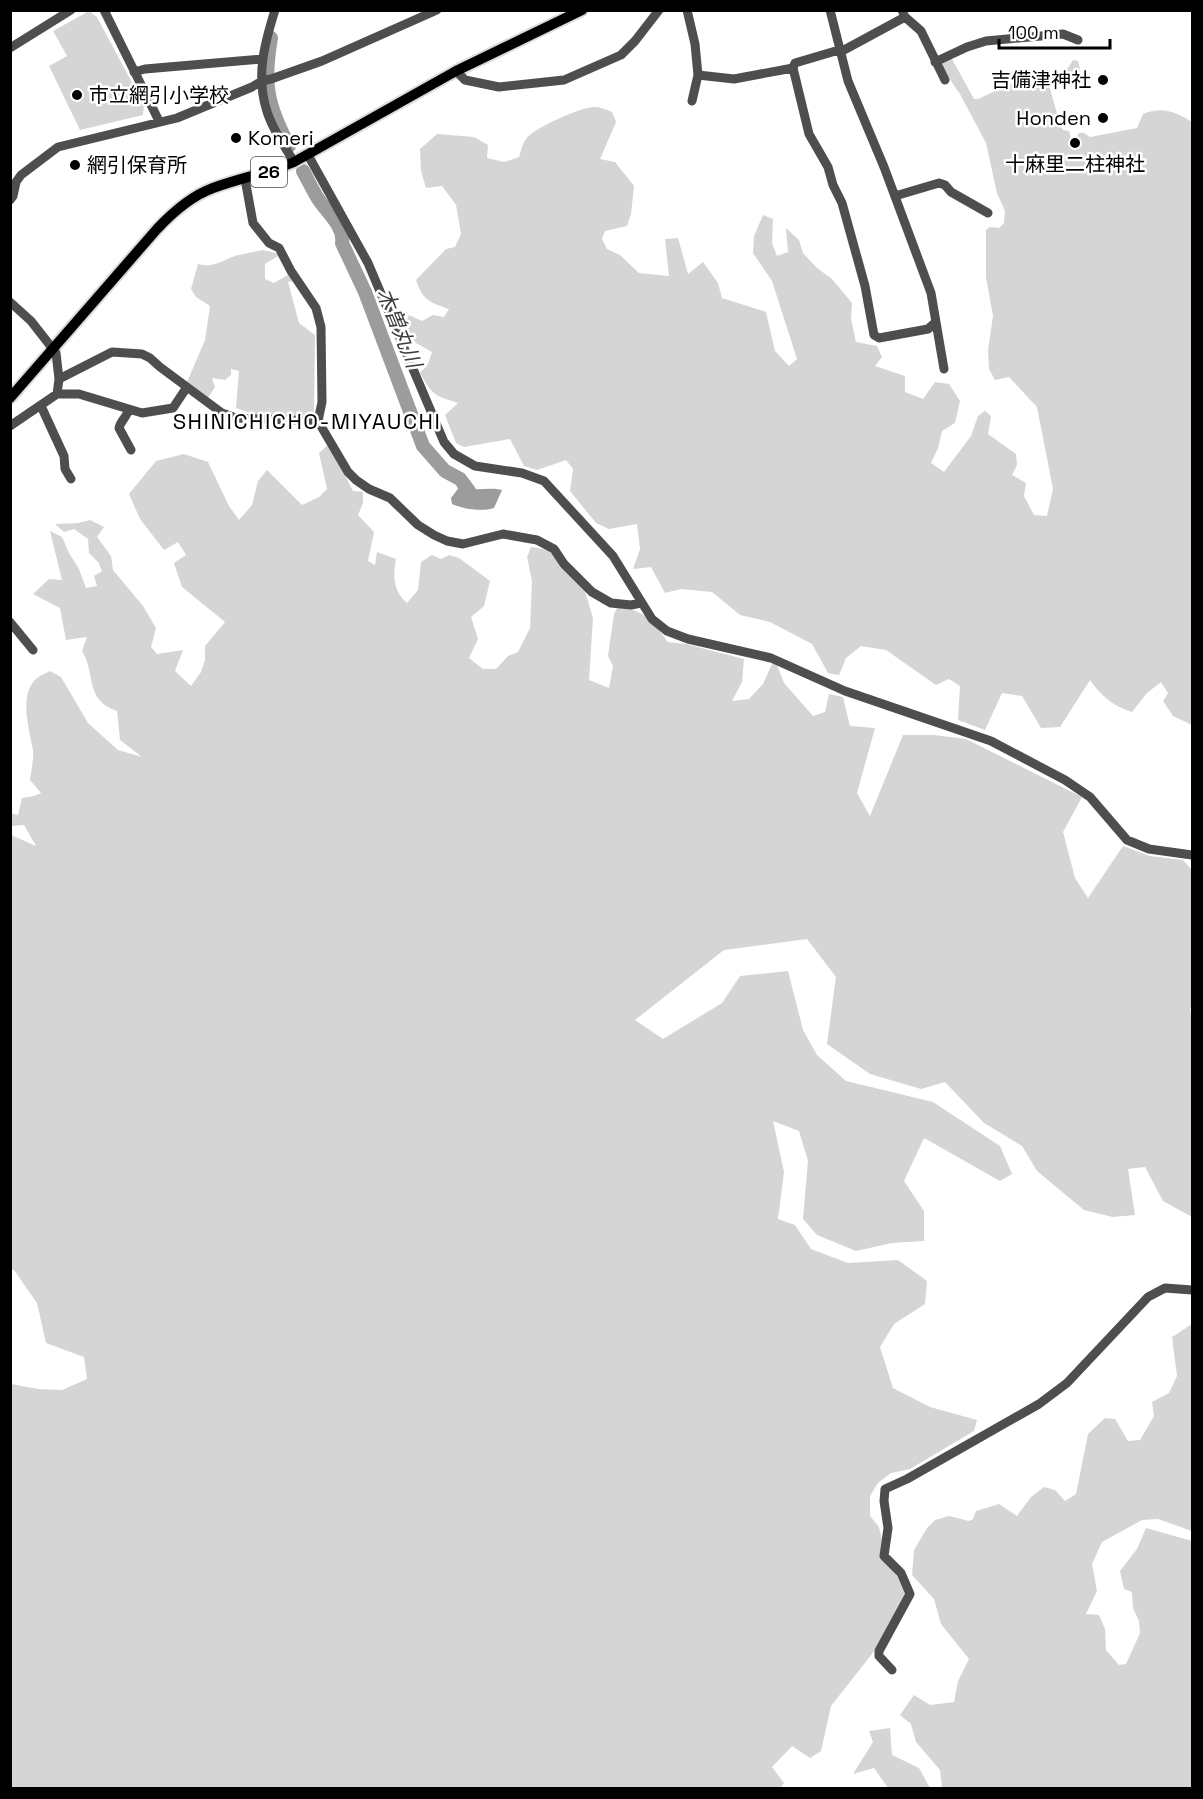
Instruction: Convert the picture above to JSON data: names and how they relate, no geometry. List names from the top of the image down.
{
  "streets": {
    "main road": ["26"]
  },
  "districts": ["SHINICHICHO-MIYAUCHI"],
  "water": ["木曽丸川"],
  "places": [
    "吉備津神社",
    "市立網引小学校",
    "Honden",
    "Komeri",
    "十麻里二柱神社",
    "網引保育所"
  ],
  "scale_bar": "100 m"
}
